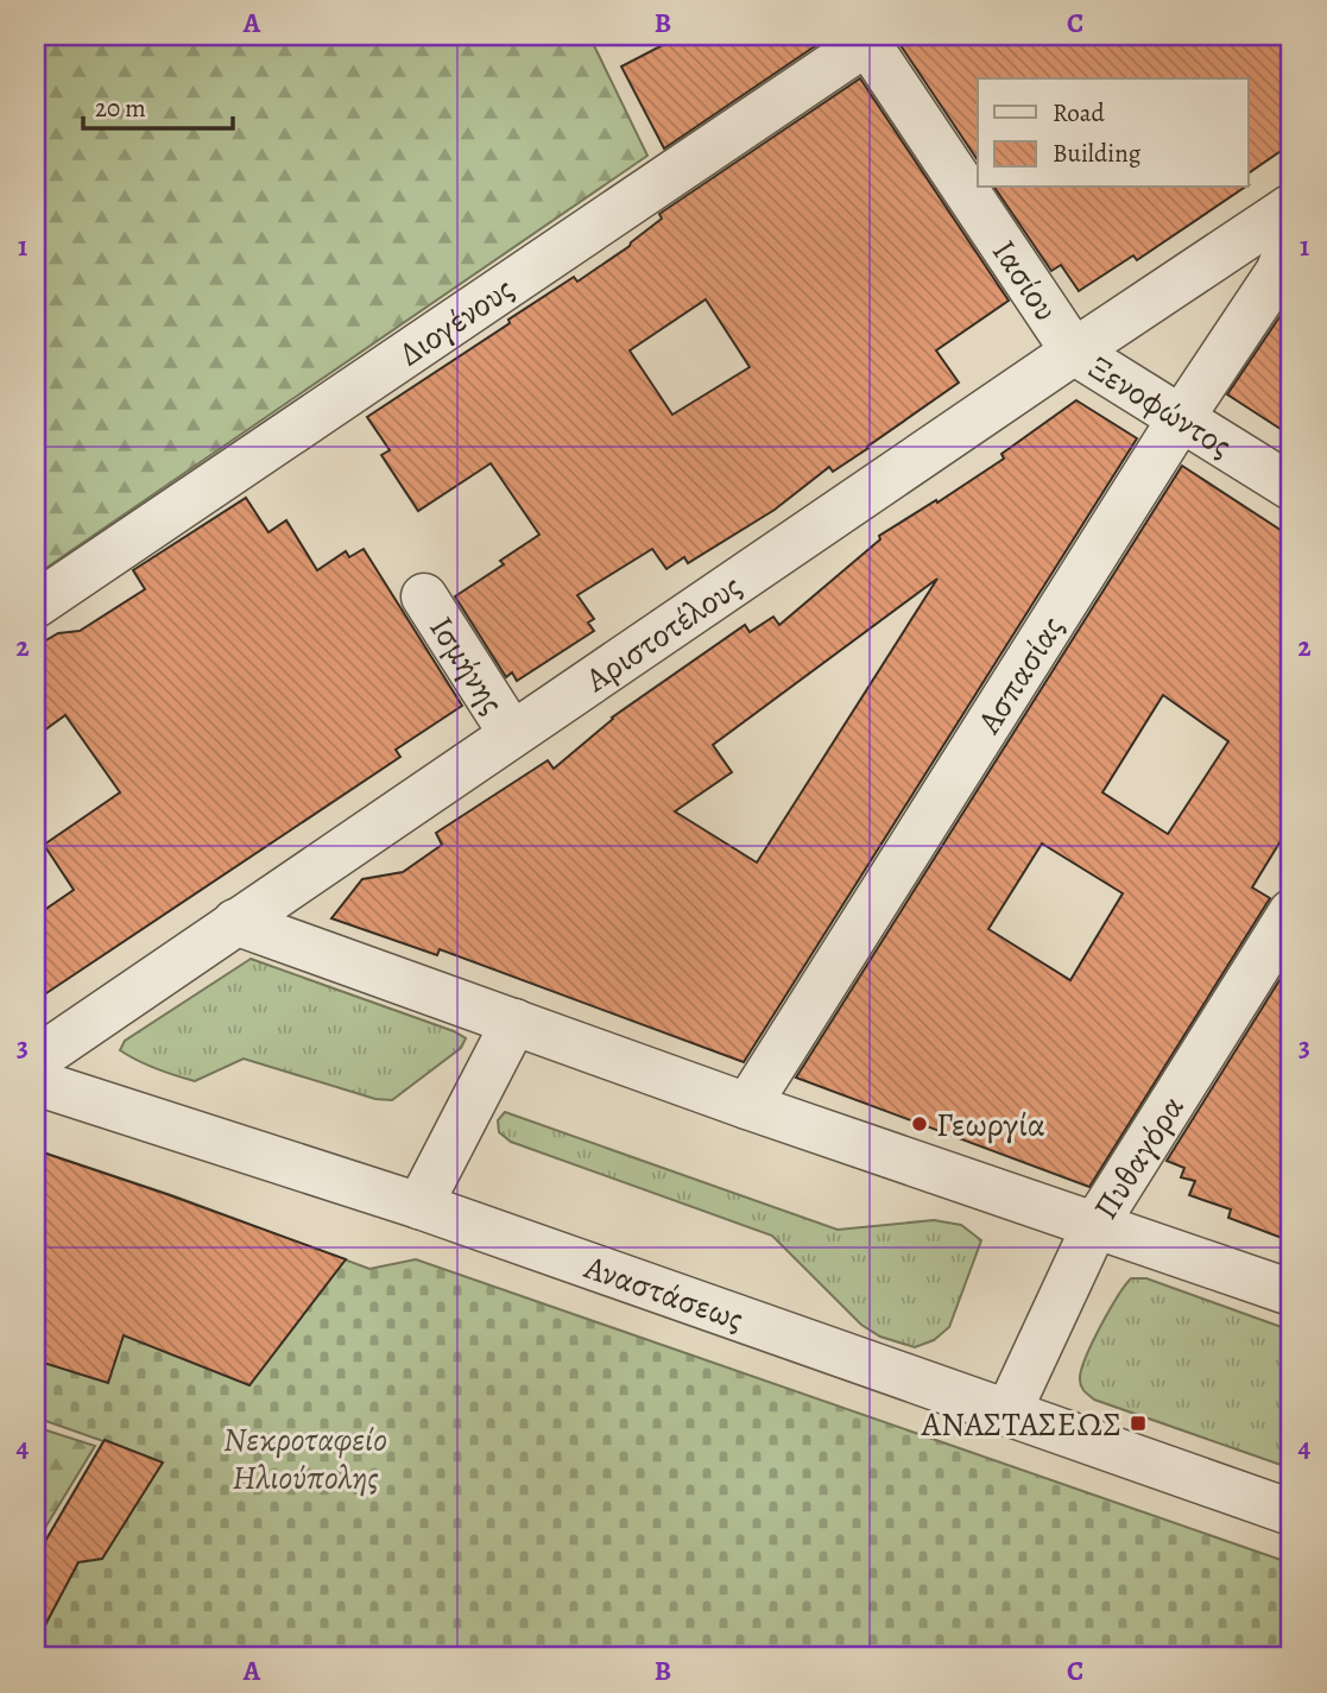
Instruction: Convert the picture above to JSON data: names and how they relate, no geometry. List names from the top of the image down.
{
  "streets": {
    "street": [
      "Ιασίου",
      "Διογένους",
      "Ξενοφώντος",
      "Αριστοτέλους",
      "Ισμήνης",
      "Ασπασίας",
      "Πυθαγόρα",
      "Αναστάσεως"
    ]
  },
  "crossings": [
    ["Ιασίου", "Διογένους"],
    ["Ιασίου", "Ξενοφώντος"],
    ["Ιασίου", "Αριστοτέλους"],
    ["Ξενοφώντος", "Αριστοτέλους"],
    ["Ξενοφώντος", "Ασπασίας"],
    ["Αριστοτέλους", "Ισμήνης"],
    ["Πυθαγόρα", "Αναστάσεως"]
  ],
  "parks": ["Νεκροταφείο Ηλιούπολης"],
  "places": {
    "other": ["Γεωργία"],
    "transit": ["ΑΝΑΣΤΑΣΕΩΣ"]
  },
  "legend": ["Road", "Building"],
  "scale_bar": "20 m",
  "grid": {
    "columns": ["A", "B", "C"],
    "rows": [
      "1",
      "2",
      "3",
      "4"
    ]
  }
}
